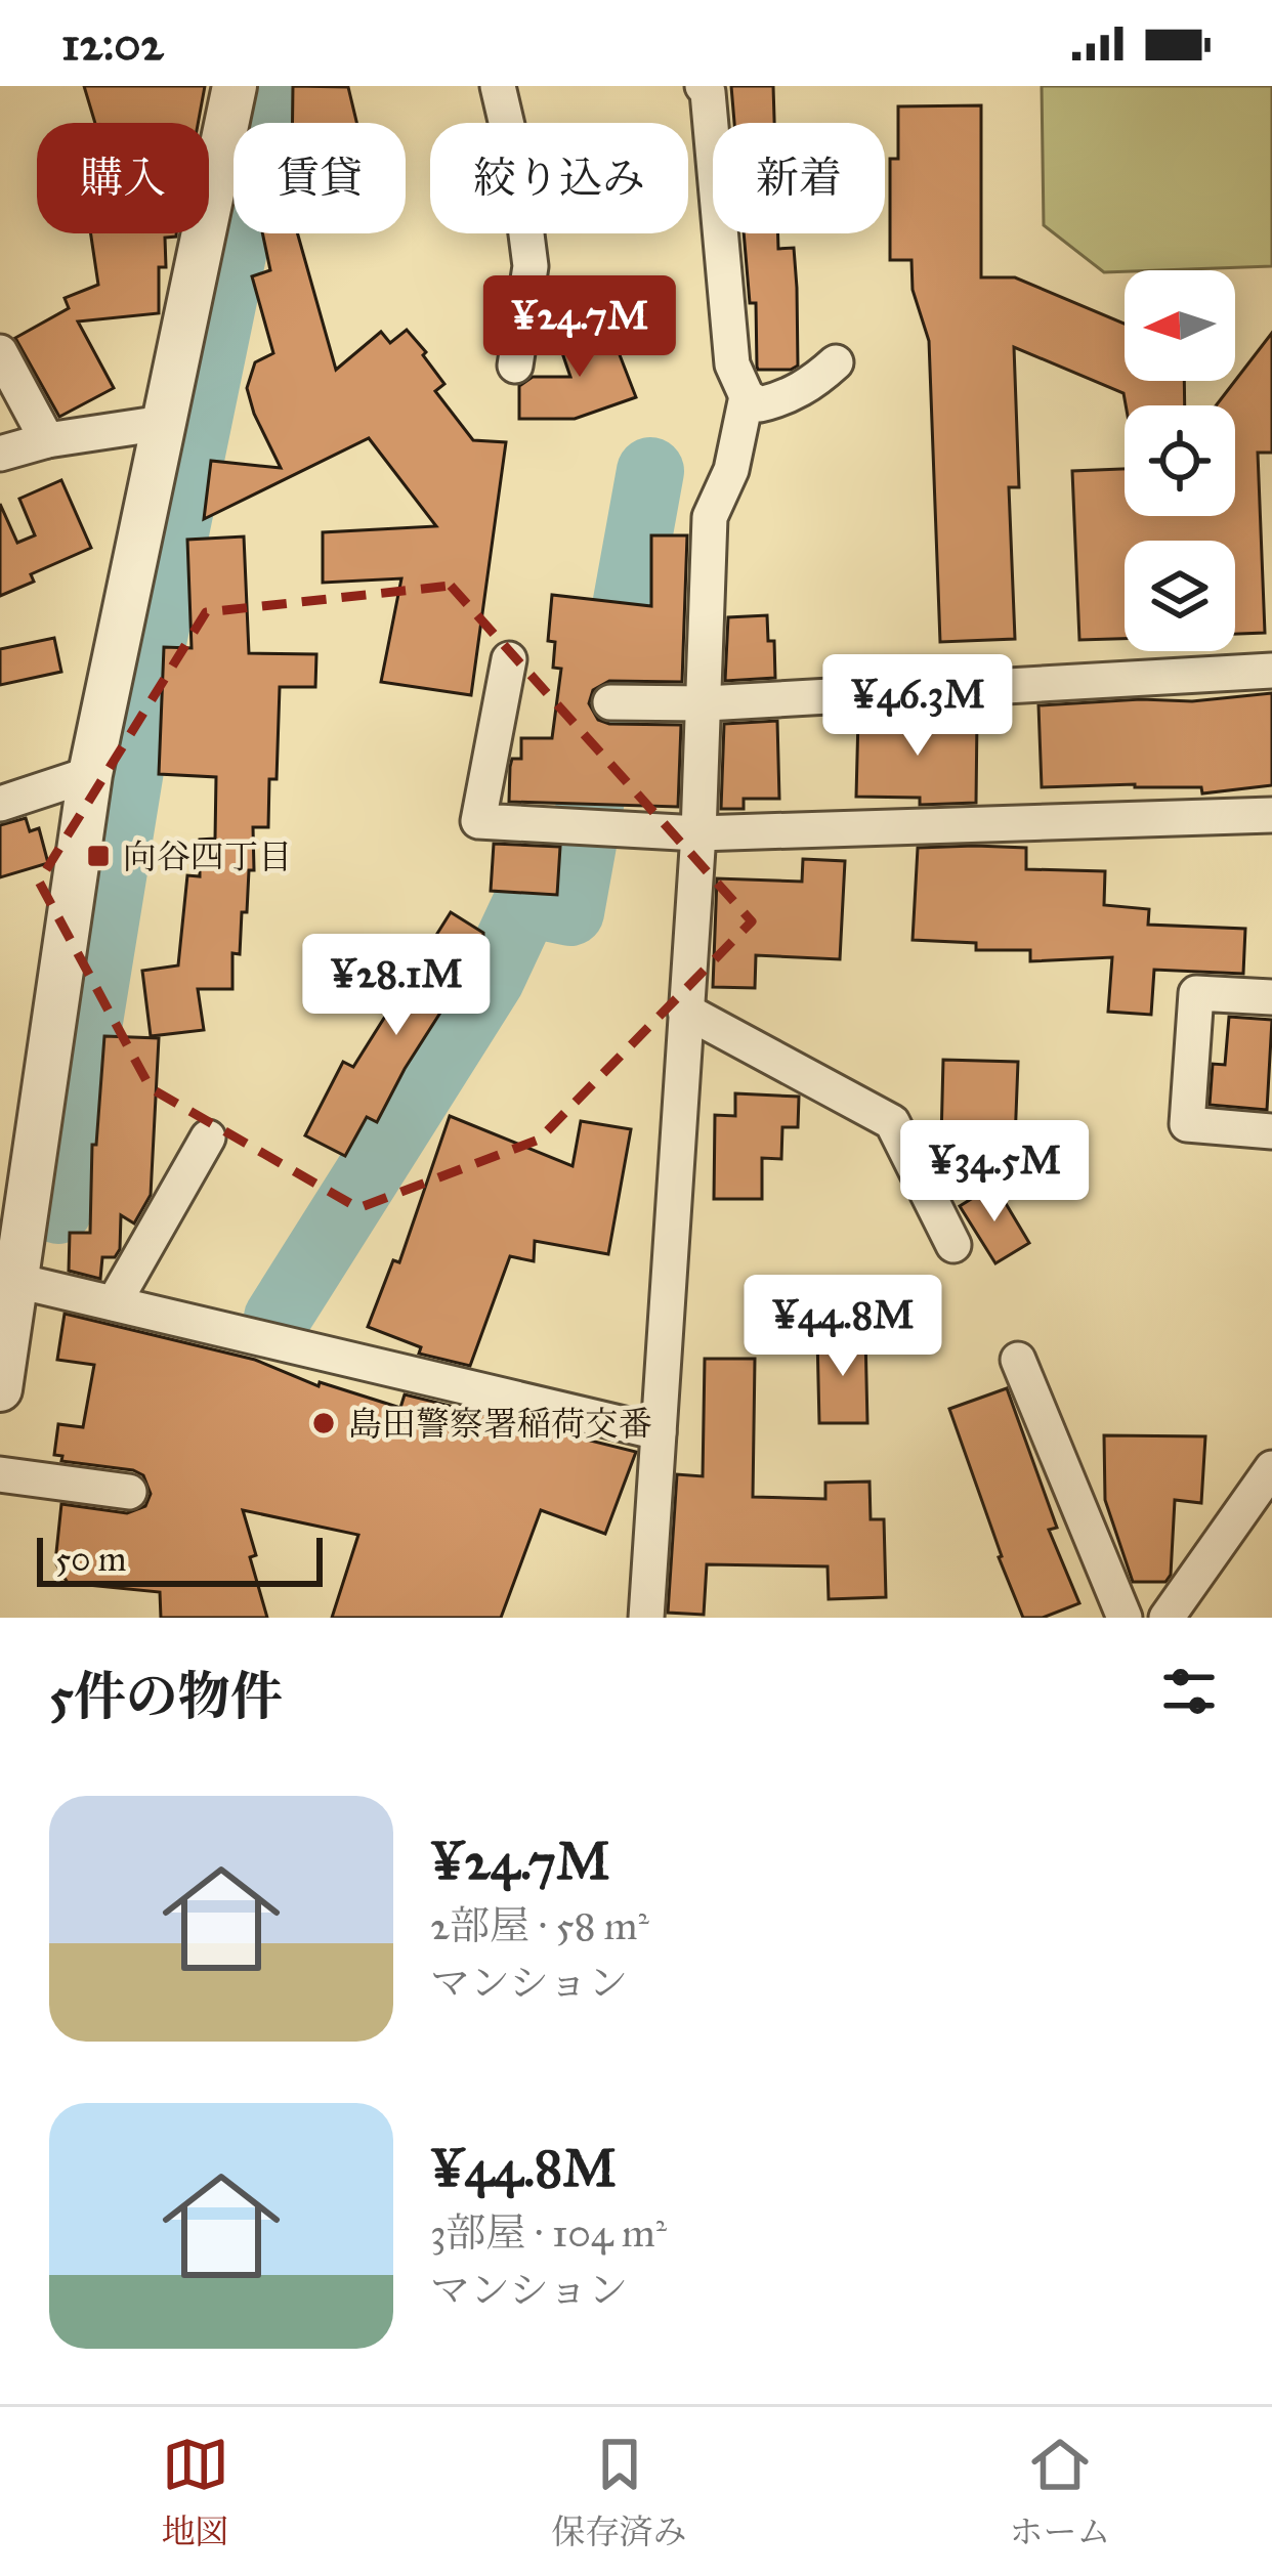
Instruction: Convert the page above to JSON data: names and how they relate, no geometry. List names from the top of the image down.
{
  "places": {
    "transit": ["向谷四丁目"],
    "other": ["島田警察署稲荷交番"]
  },
  "scale_bar": "50 m",
  "north": "left",
  "page": {
    "status": "12:02",
    "chip": [
      "購入",
      "賃貸",
      "絞り込み",
      "新着"
    ],
    "price": [
      "¥24.7M",
      "¥46.3M",
      "¥28.1M",
      "¥34.5M",
      "¥44.8M"
    ],
    "scale": "50 m",
    "heading": "5件の物件",
    "list": [
      {
        "name": "¥24.7M",
        "note": "2部屋 · 58 m² · マンション"
      },
      {
        "name": "¥44.8M",
        "note": "3部屋 · 104 m² · マンション"
      }
    ],
    "tabs": ["地図", "保存済み", "ホーム"]
  }
}
